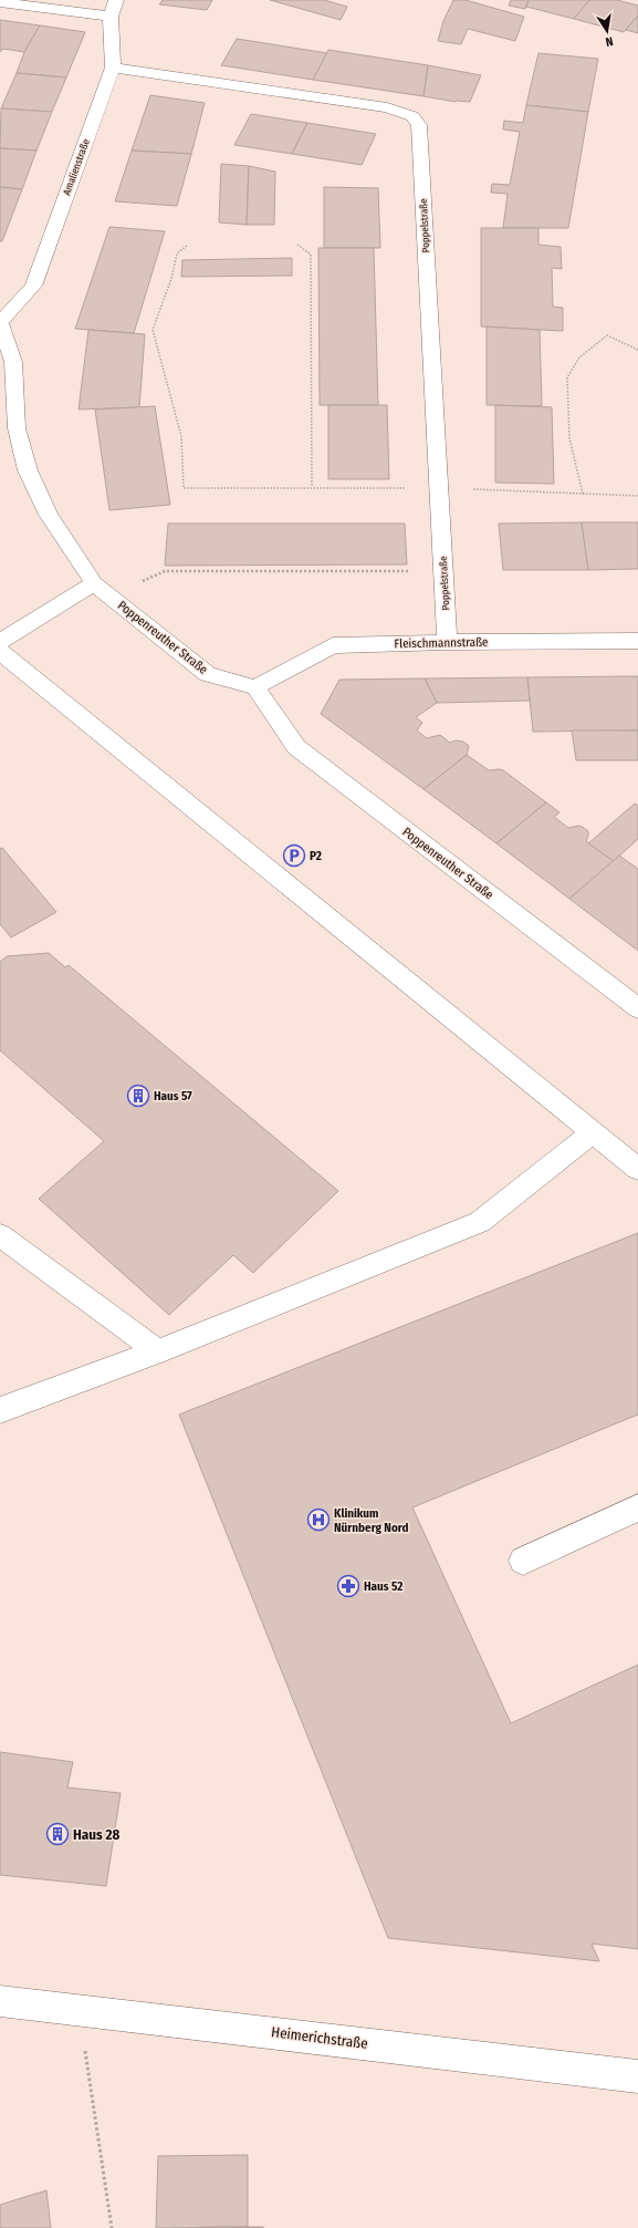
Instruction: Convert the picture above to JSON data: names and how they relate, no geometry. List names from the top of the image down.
{
  "streets": {
    "street": [
      "Amalienstraße",
      "Poppelstraße",
      "Poppenreuther Straße",
      "Fleischmannstraße",
      "Heimerichstraße"
    ]
  },
  "crossings": [
    ["Amalienstraße", "Poppelstraße"],
    ["Amalienstraße", "Poppenreuther Straße"],
    ["Poppelstraße", "Fleischmannstraße"],
    ["Poppenreuther Straße", "Fleischmannstraße"]
  ],
  "places": {
    "parking": ["P2"],
    "building": ["Haus 57", "Haus 28"],
    "hospital": ["Klinikum Nürnberg Nord"],
    "pharmacy": ["Haus 52"]
  },
  "north": "bottom"
}
